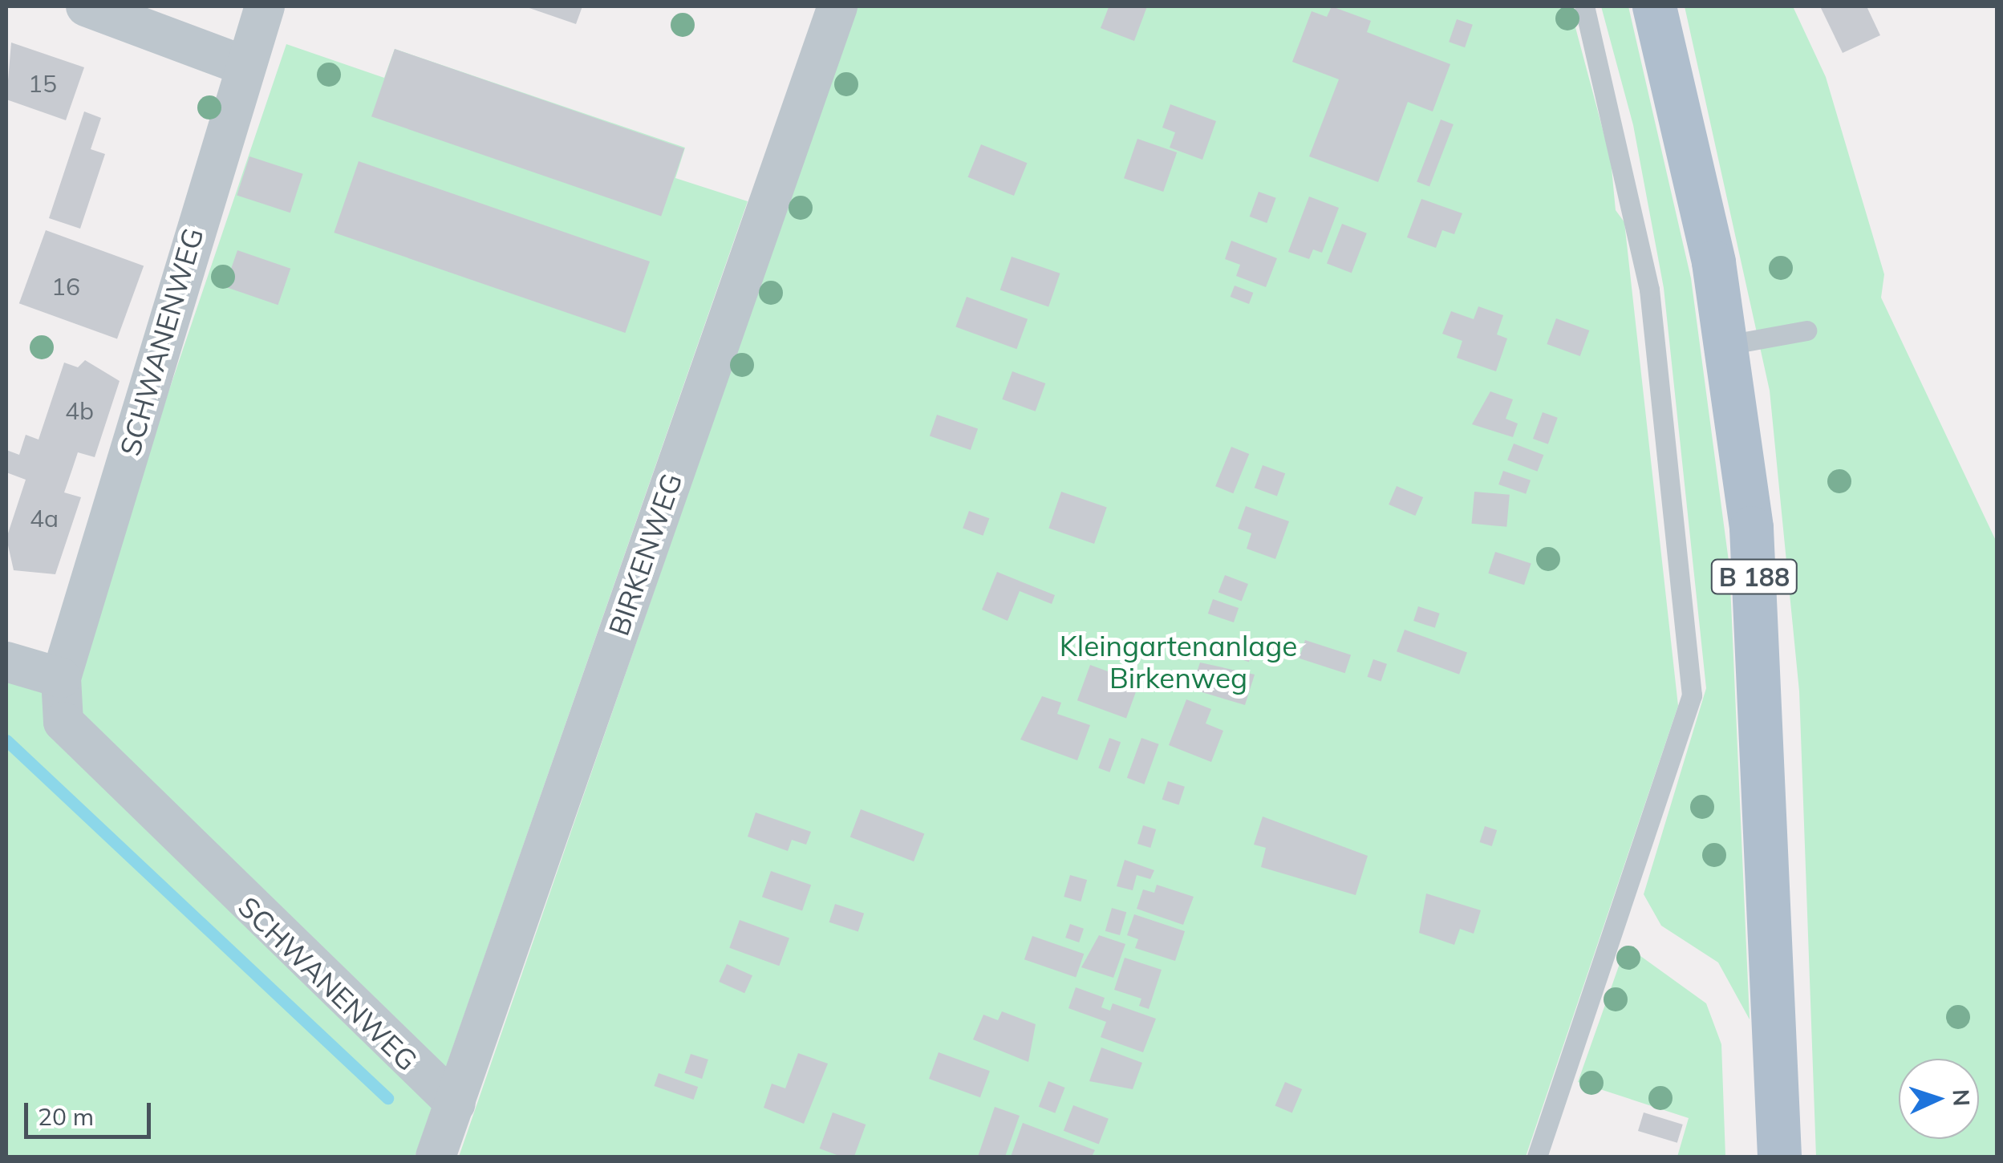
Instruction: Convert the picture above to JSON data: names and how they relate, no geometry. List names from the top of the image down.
{
  "streets": {
    "main road": ["B 188"],
    "street": ["SCHWANENWEG", "BIRKENWEG"]
  },
  "crossings": [
    ["SCHWANENWEG", "BIRKENWEG"]
  ],
  "parks": ["Kleingartenanlage Birkenweg"],
  "house_numbers": [
    "15",
    "16",
    "4b",
    "4a"
  ],
  "scale_bar": "20 m",
  "north": "right"
}
